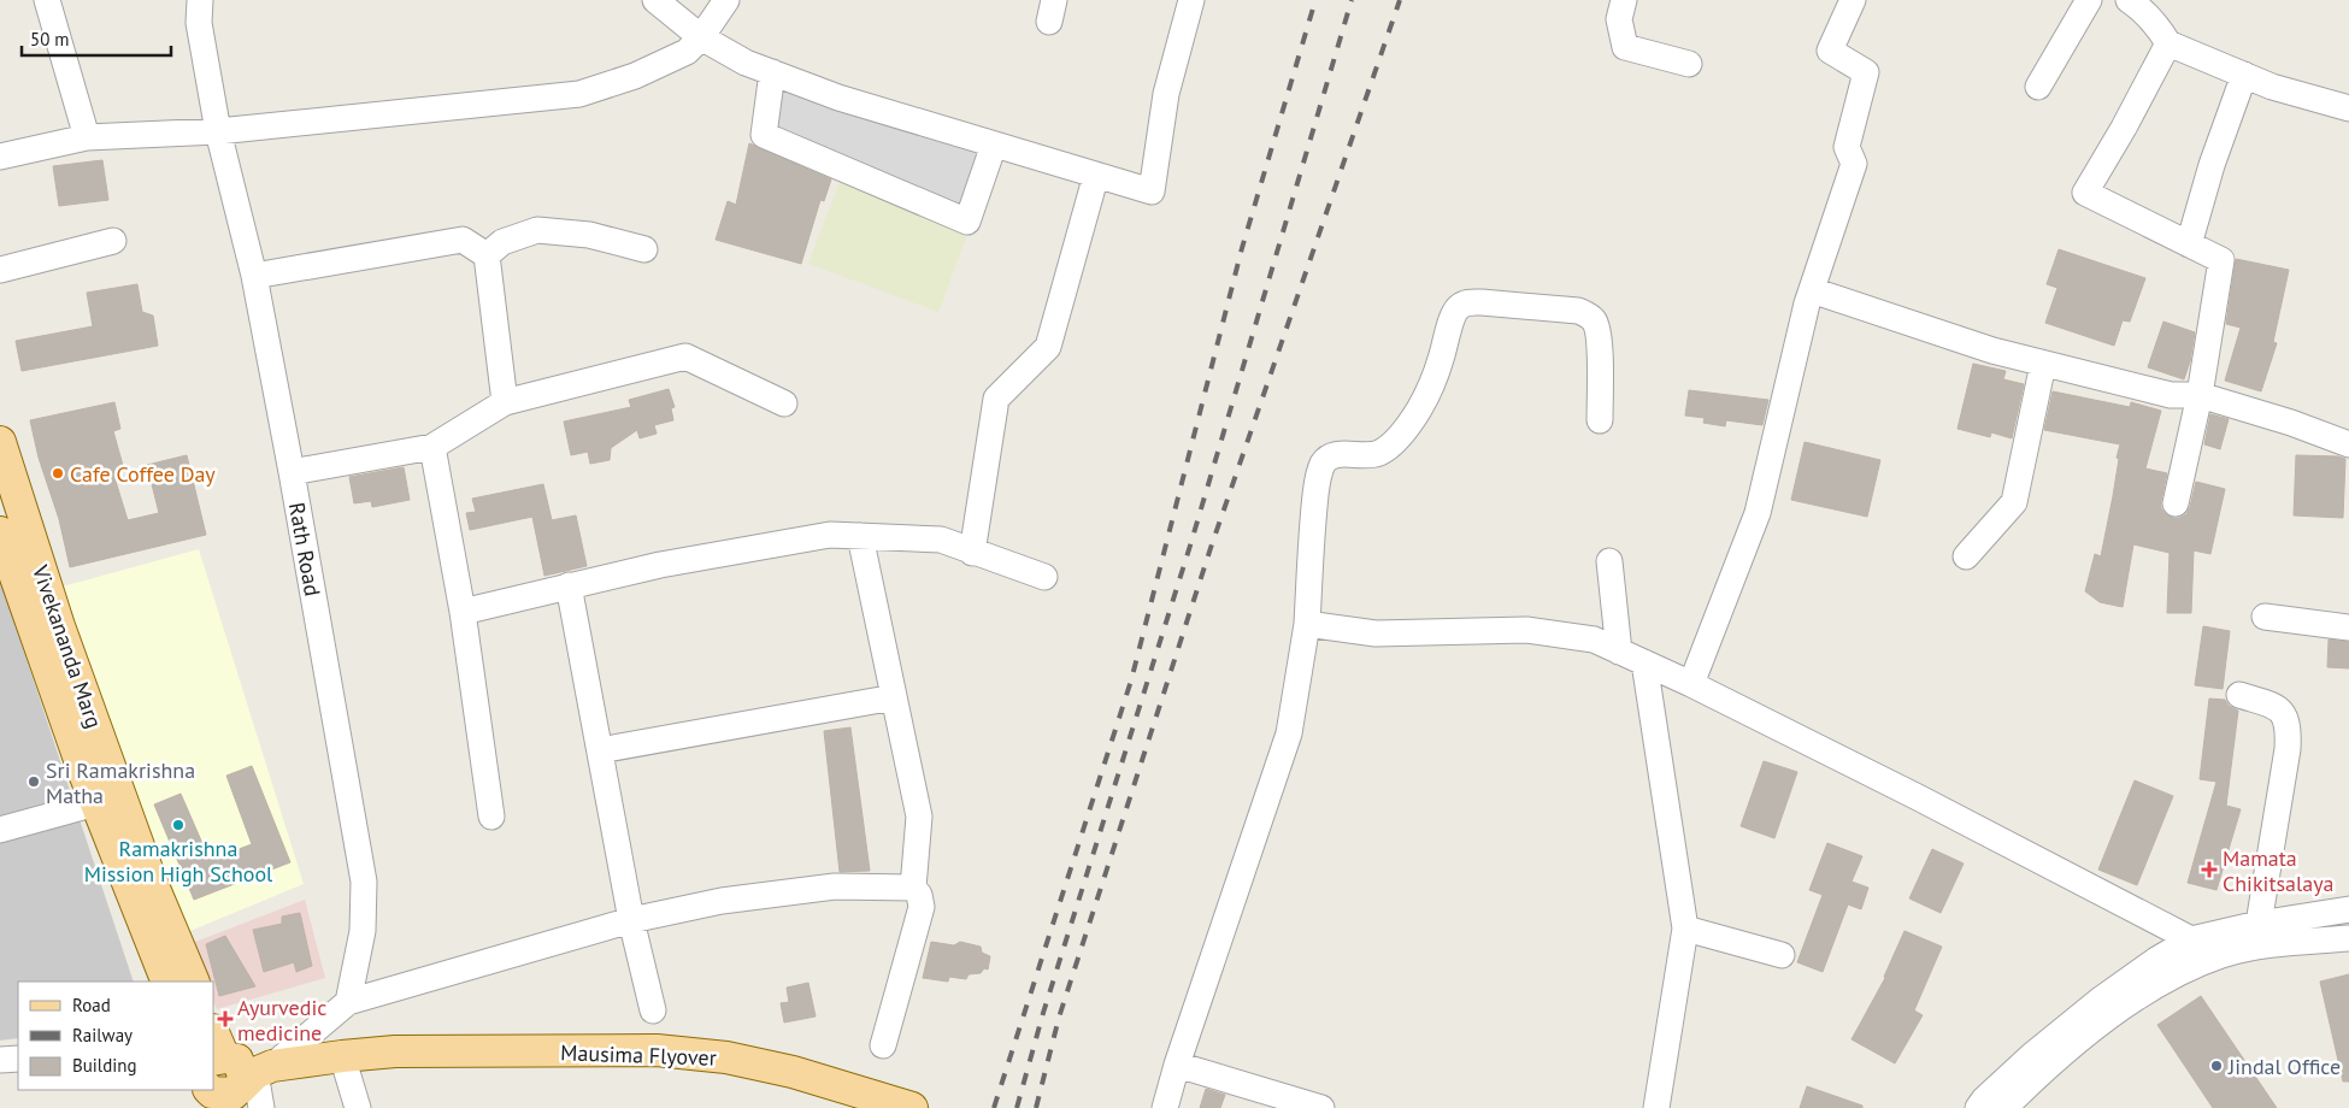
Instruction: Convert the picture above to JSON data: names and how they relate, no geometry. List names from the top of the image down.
{
  "streets": {
    "main road": ["Vivekananda Marg", "Mausima Flyover"],
    "street": ["Rath Road"]
  },
  "places": {
    "other": [
      "Cafe Coffee Day",
      "Sri Ramakrishna Matha",
      "Ramakrishna Mission High School",
      "Jindal Office"
    ],
    "health": ["Mamata Chikitsalaya", "Ayurvedic medicine"]
  },
  "legend": ["Road", "Railway", "Building"],
  "scale_bar": "50 m"
}
